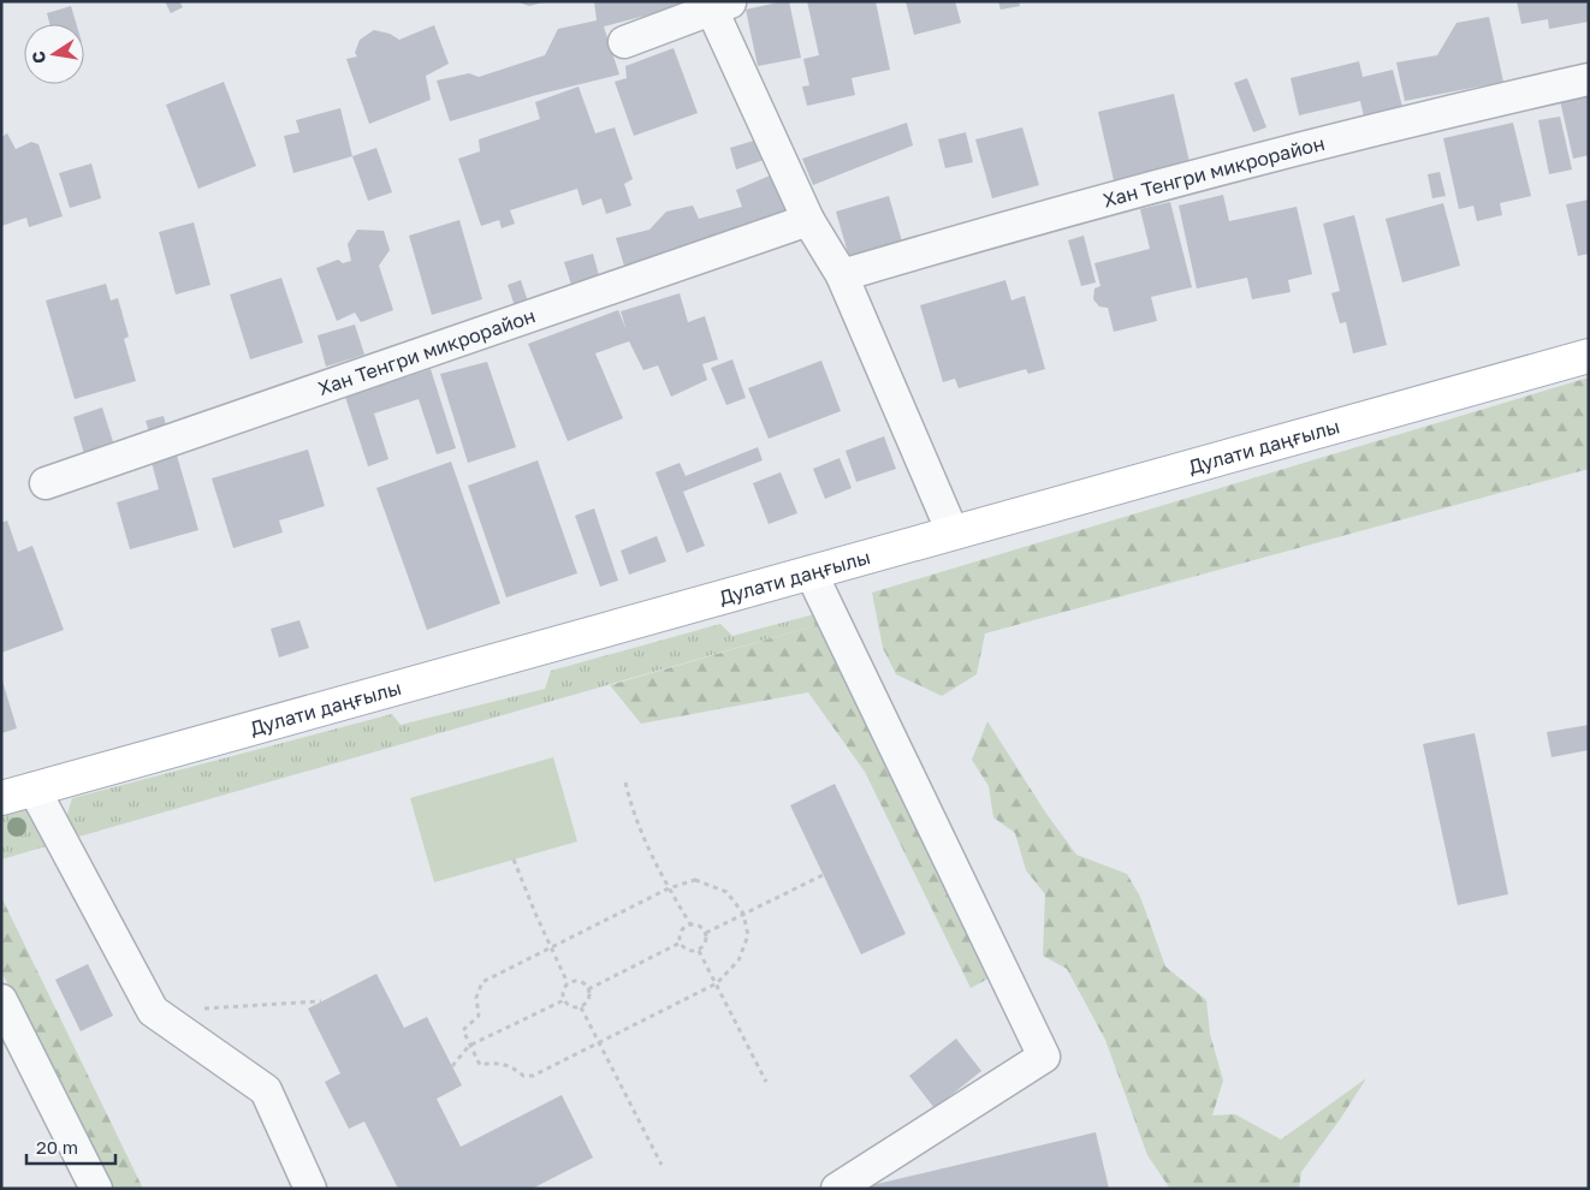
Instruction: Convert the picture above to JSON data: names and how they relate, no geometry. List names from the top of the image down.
{
  "streets": {
    "main road": ["Дулати даңғылы"],
    "street": ["Хан Тенгри микрорайон"]
  },
  "scale_bar": "20 m",
  "north": "left"
}
